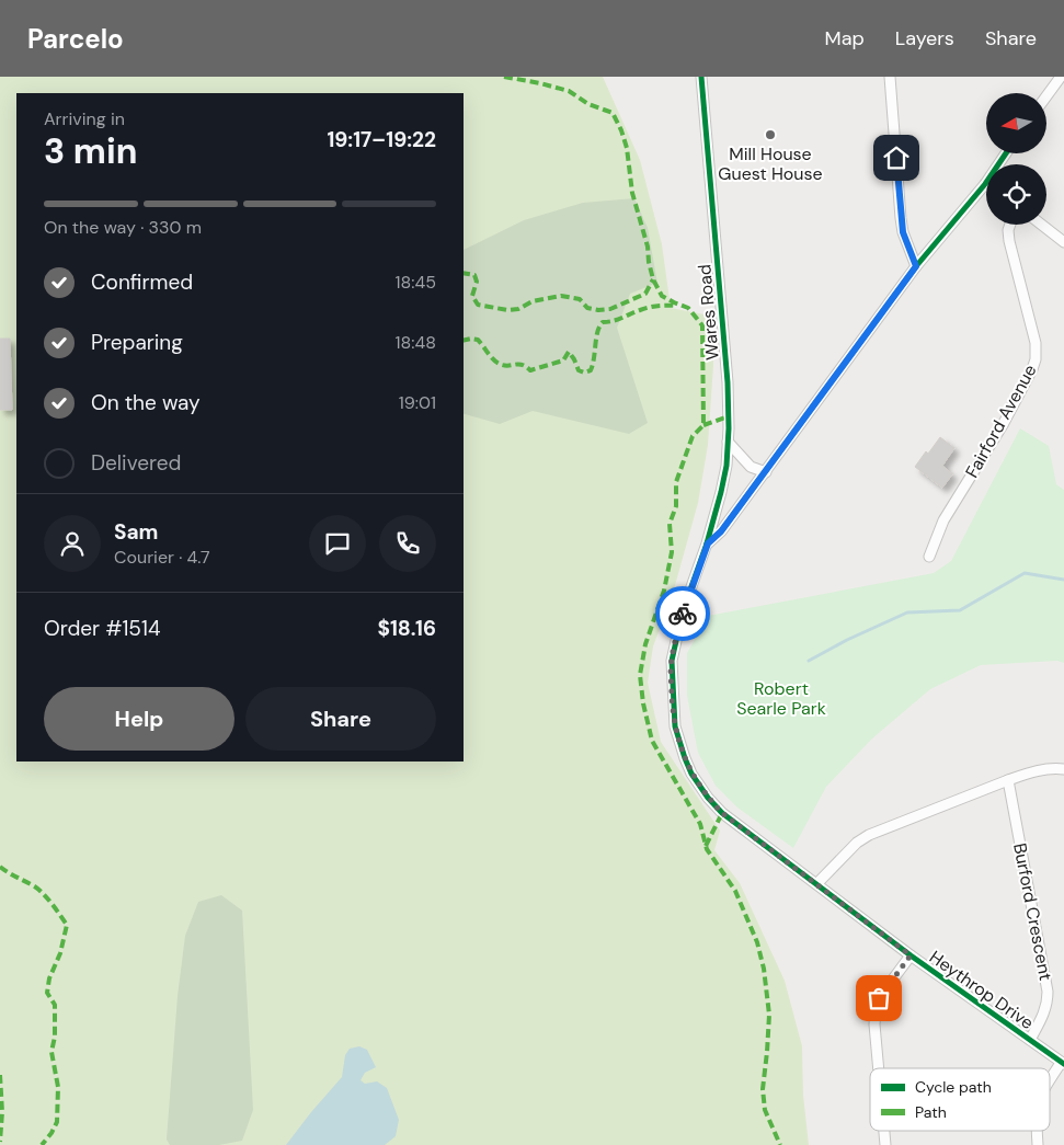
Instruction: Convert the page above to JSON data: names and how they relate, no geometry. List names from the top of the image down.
{
  "streets": {
    "street": [
      "Wares Road",
      "Fairford Avenue",
      "Burford Crescent",
      "Heythrop Drive"
    ]
  },
  "crossings": [
    ["Wares Road", "Heythrop Drive"],
    ["Burford Crescent", "Heythrop Drive"]
  ],
  "parks": ["Robert Searle Park"],
  "places": ["Mill House Guest House"],
  "legend": ["Cycle path", "Path"],
  "north": "left",
  "page": {
    "header": "Parcelo",
    "nav": ["Map", "Layers", "Share"],
    "heading": ["3 min", "Arriving in", "19:17–19:22"],
    "panel": [
      "Sam",
      "Courier · 4.7",
      "Order #1514",
      "$18.16"
    ],
    "bar": "On the way · 330 m",
    "list": [
      ["Confirmed", "18:45"],
      ["Preparing", "18:48"],
      ["On the way", "19:01"],
      "Delivered"
    ],
    "buttons": ["Help", "Share"]
  }
}
